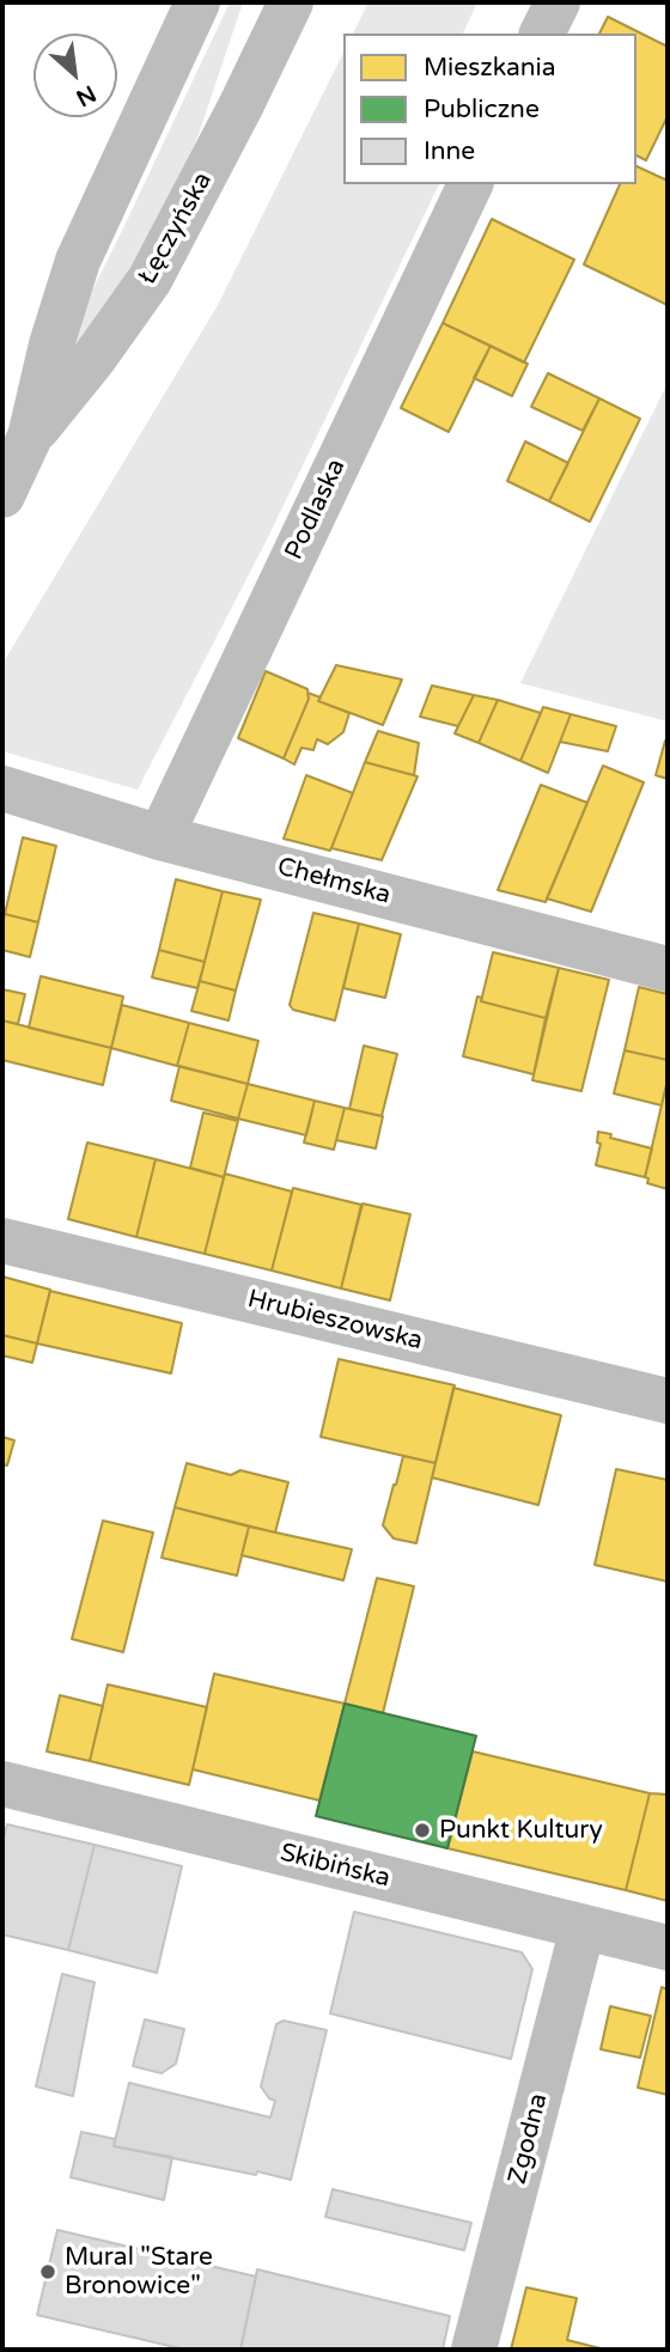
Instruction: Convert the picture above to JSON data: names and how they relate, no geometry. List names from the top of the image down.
{
  "streets": {
    "street": [
      "Łęczyńska",
      "Podlaska",
      "Chełmska",
      "Hrubieszowska",
      "Skibińska",
      "Zgodna"
    ]
  },
  "crossings": [
    ["Podlaska", "Chełmska"],
    ["Skibińska", "Zgodna"]
  ],
  "places": ["Punkt Kultury", "Mural \"Stare Bronowice\""],
  "legend": ["Mieszkania", "Publiczne", "Inne"],
  "north": "bottom right"
}
